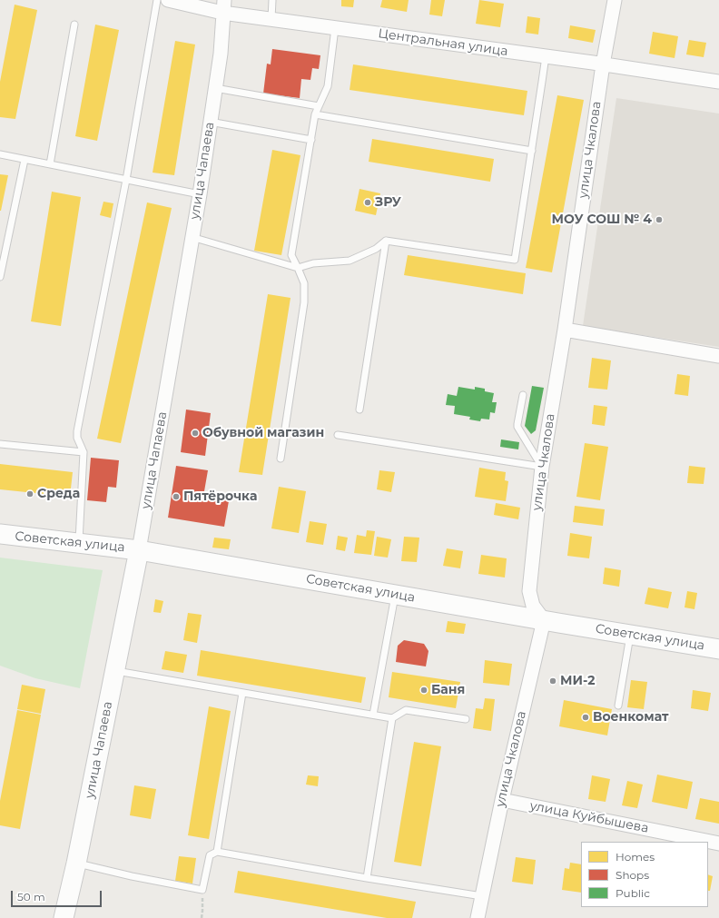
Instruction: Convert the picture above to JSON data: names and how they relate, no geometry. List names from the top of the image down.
{
  "streets": {
    "street": [
      "Центральная улица",
      "улица Чкалова",
      "улица Чапаева",
      "Советская улица",
      "улица Куйбышева"
    ]
  },
  "crossings": [
    ["Центральная улица", "улица Чкалова"],
    ["Центральная улица", "улица Чапаева"],
    ["улица Чкалова", "Советская улица"],
    ["улица Чкалова", "улица Куйбышева"],
    ["улица Чапаева", "Советская улица"]
  ],
  "places": [
    "ЗРУ",
    "МОУ СОШ № 4",
    "Обувной магазин",
    "Среда",
    "Пятёрочка",
    "МИ-2",
    "Баня",
    "Военкомат"
  ],
  "legend": ["Homes", "Shops", "Public"],
  "scale_bar": "50 m"
}
